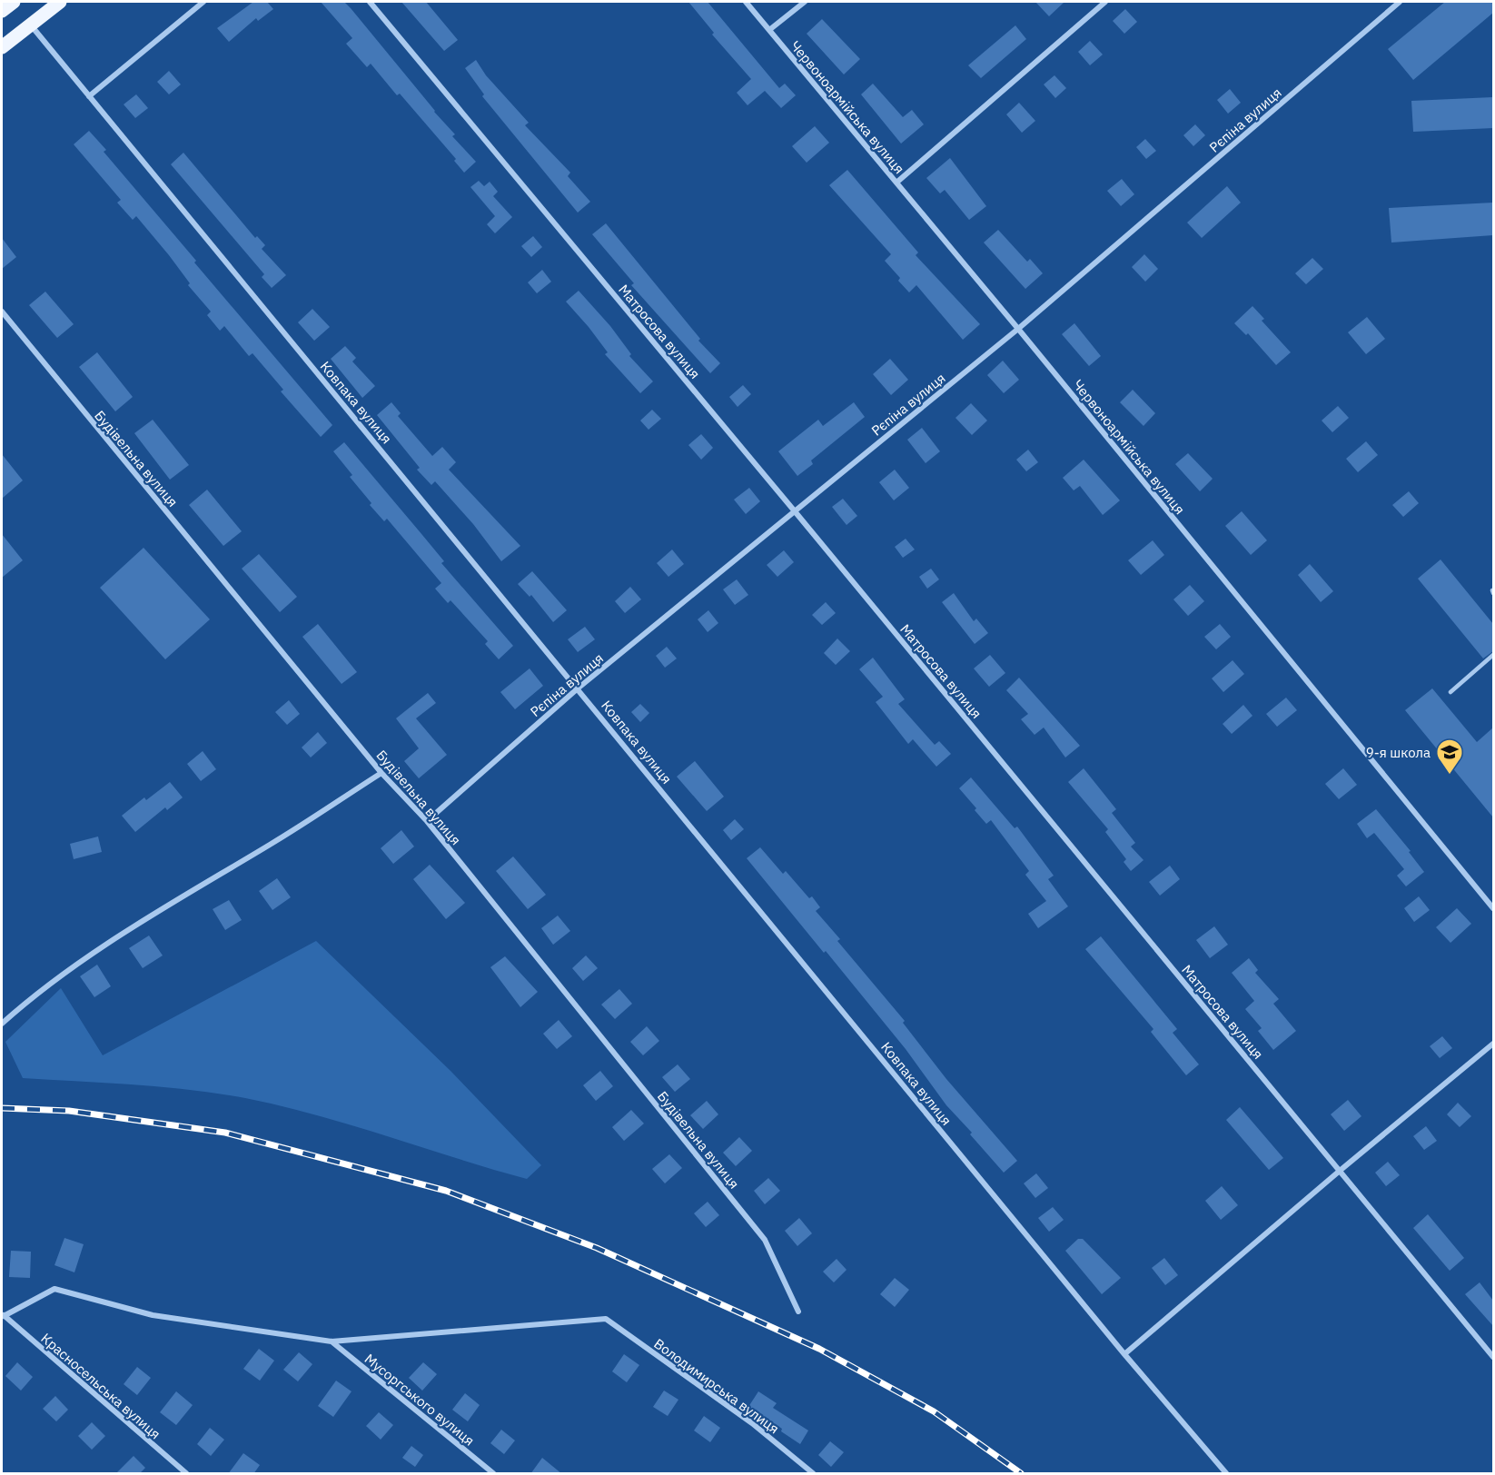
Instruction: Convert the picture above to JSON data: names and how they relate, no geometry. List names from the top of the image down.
{
  "streets": {
    "street": [
      "Червоноармійська вулиця",
      "Рєпіна вулиця",
      "Матросова вулиця",
      "Ковпака вулиця",
      "Будівельна вулиця",
      "Красносельська вулиця",
      "Володимирська вулиця",
      "Мусоргського вулиця"
    ]
  },
  "crossings": [
    ["Червоноармійська вулиця", "Рєпіна вулиця"],
    ["Рєпіна вулиця", "Матросова вулиця"],
    ["Рєпіна вулиця", "Ковпака вулиця"],
    ["Рєпіна вулиця", "Будівельна вулиця"],
    ["Володимирська вулиця", "Мусоргського вулиця"]
  ],
  "places": {
    "school or university": ["9-я школа"]
  }
}
